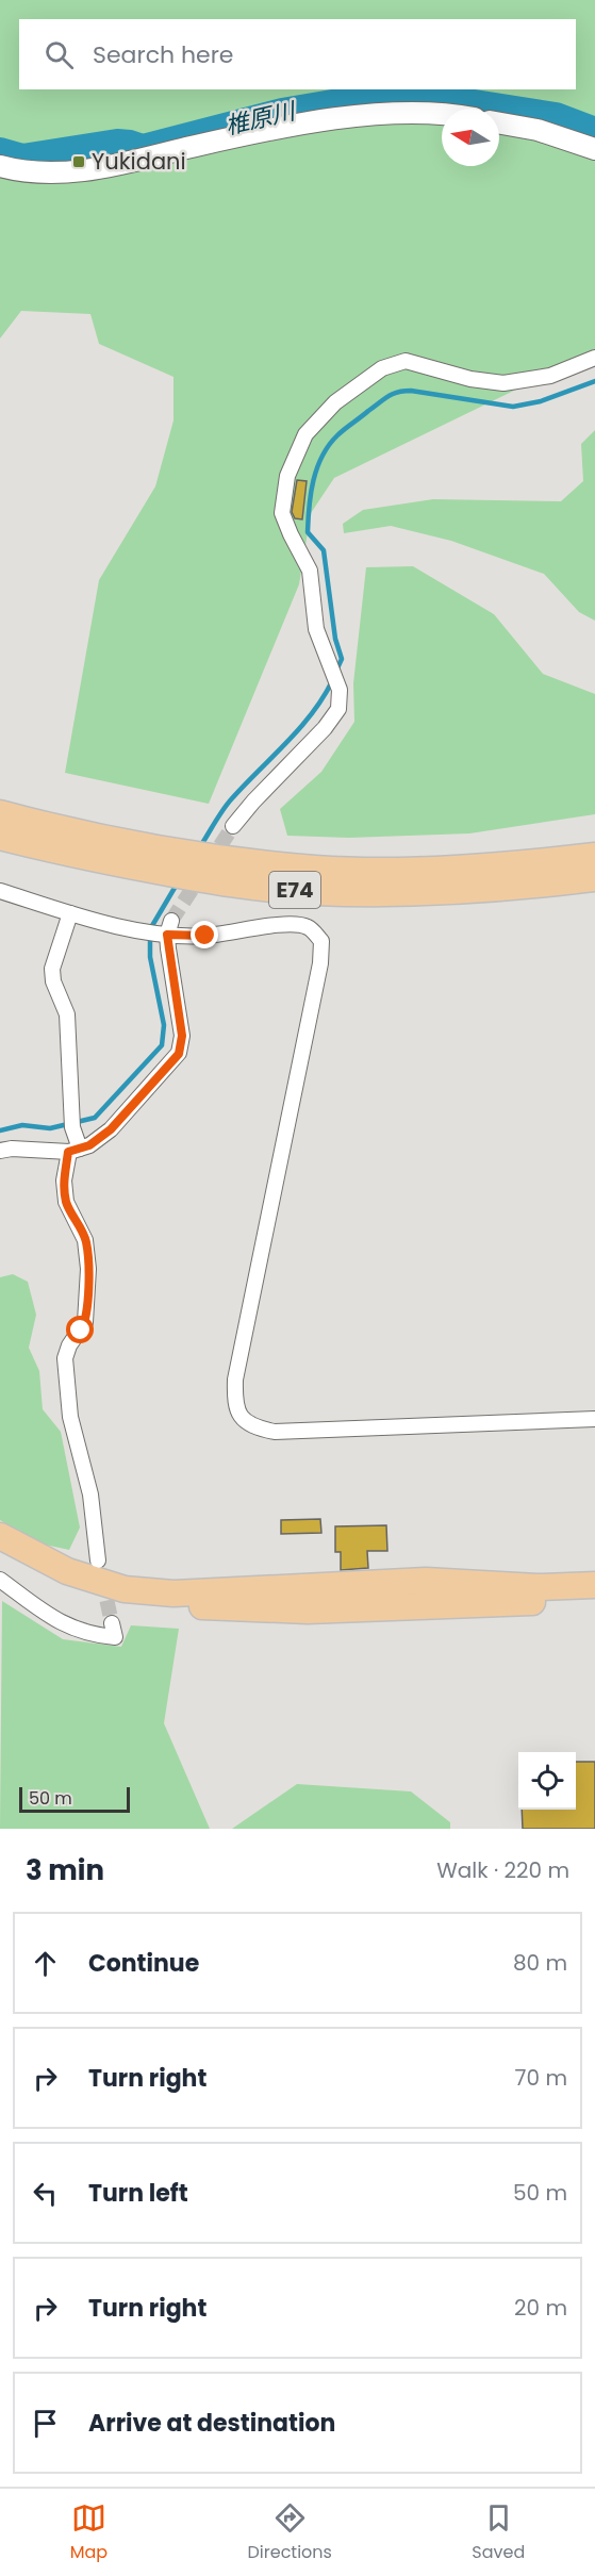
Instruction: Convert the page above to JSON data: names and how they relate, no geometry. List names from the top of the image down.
{
  "streets": {
    "highway": ["E74"]
  },
  "water": ["椎原川"],
  "places": {
    "transit": ["Yukidani"]
  },
  "scale_bar": "50 m",
  "north": "left",
  "page": {
    "search": "Search here",
    "scale": "50 m",
    "heading": ["3 min", "Walk · 220 m"],
    "list": [
      ["Continue", "80 m"],
      ["Turn right", "70 m"],
      ["Turn left", "50 m"],
      ["Turn right", "20 m"],
      "Arrive at destination"
    ],
    "nav": ["Map", "Directions", "Saved"]
  }
}
